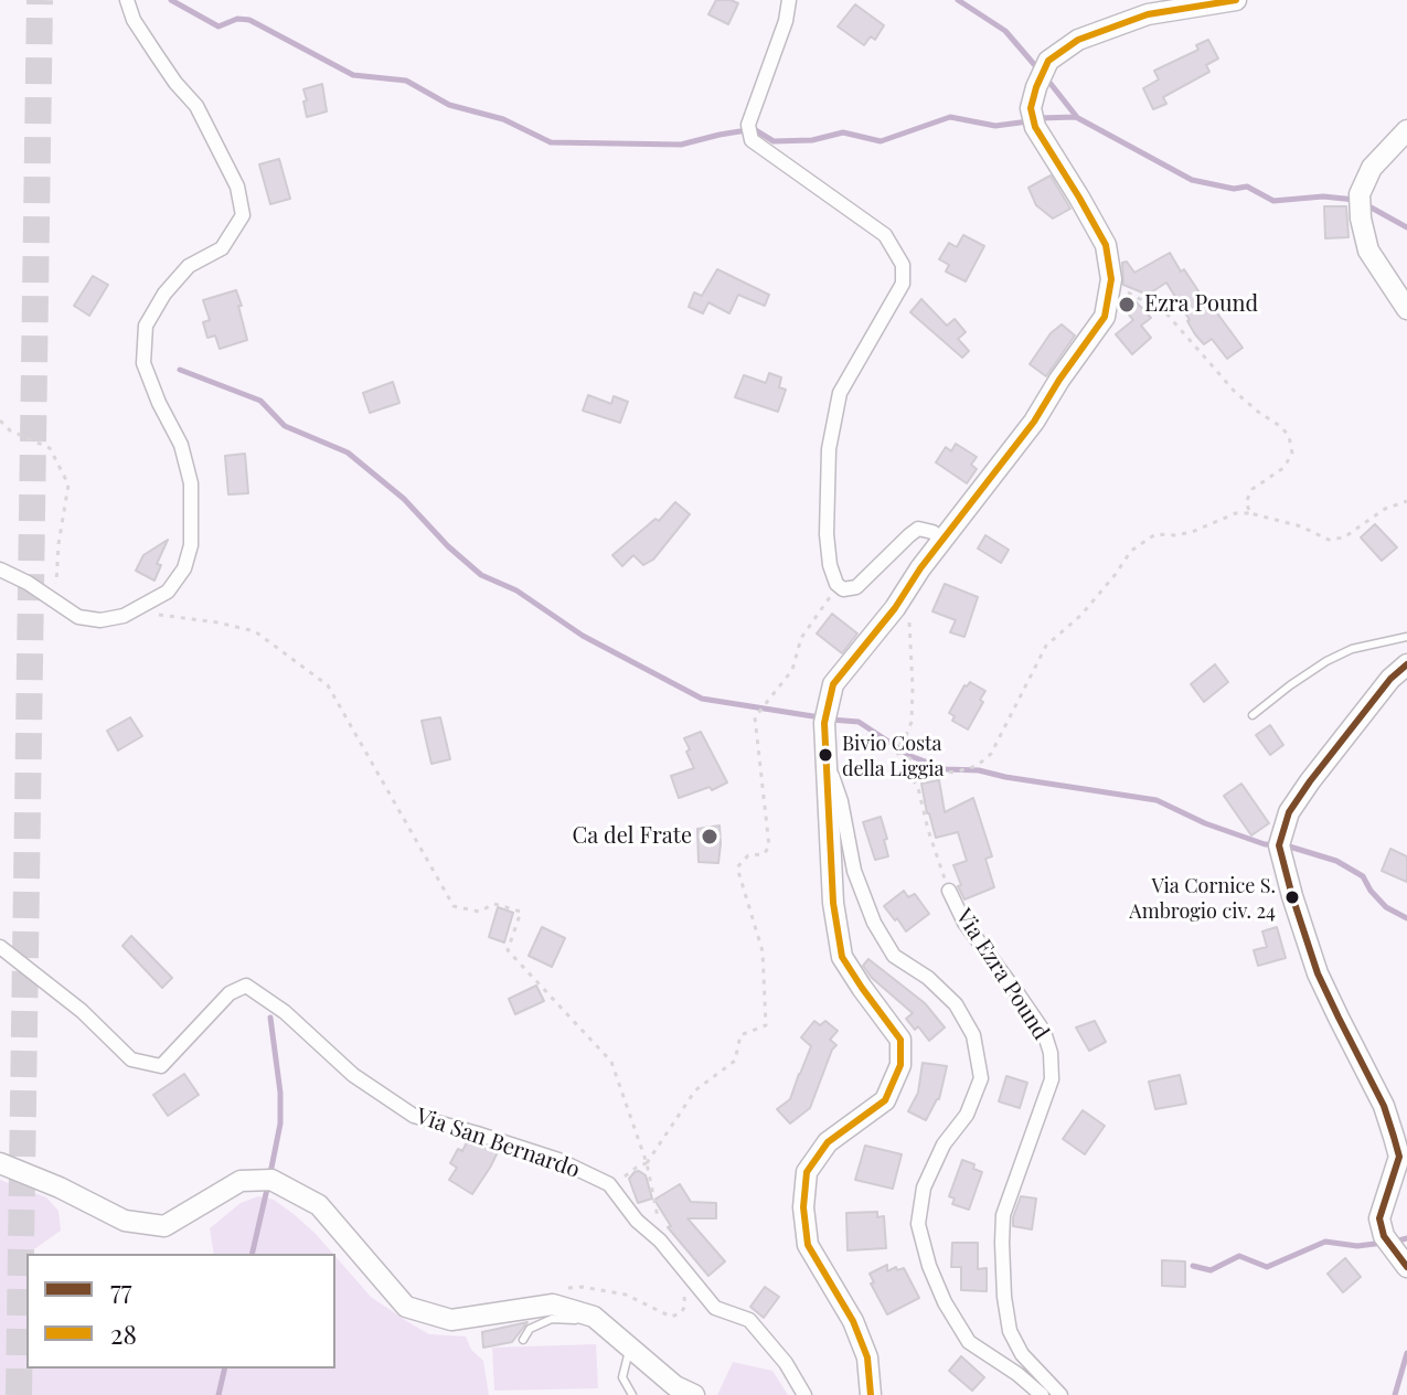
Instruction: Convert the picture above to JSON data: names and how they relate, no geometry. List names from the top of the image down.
{
  "streets": {
    "street": ["Via Ezra Pound", "Via San Bernardo"]
  },
  "places": [
    "Ezra Pound",
    "Bivio Costa della Liggia",
    "Ca del Frate",
    "Via Cornice S. Ambrogio civ. 24"
  ],
  "lines": ["transit line 28", "transit line 77"],
  "legend": ["77", "28"]
}
